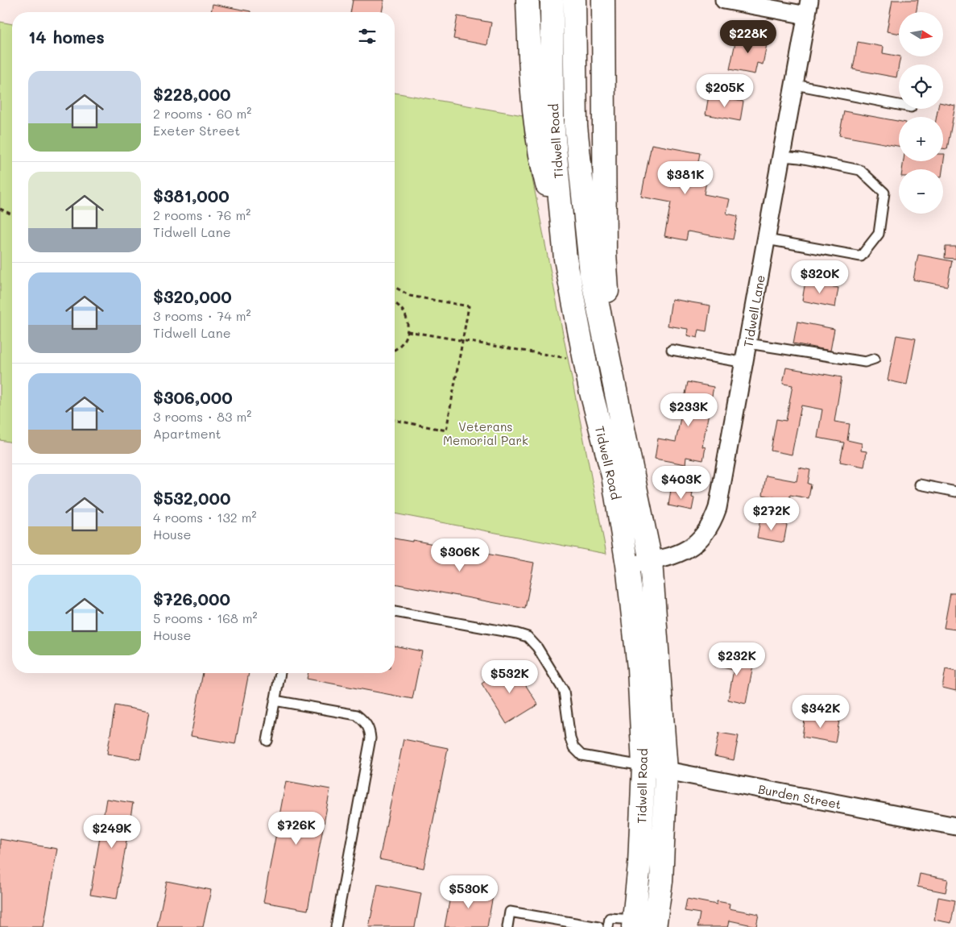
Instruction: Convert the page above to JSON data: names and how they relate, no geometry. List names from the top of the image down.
{
  "streets": {
    "main road": ["Tidwell Road"],
    "street": ["Tidwell Lane", "Burden Street"]
  },
  "crossings": [
    ["Tidwell Road", "Tidwell Lane"],
    ["Tidwell Road", "Burden Street"]
  ],
  "parks": ["Veterans Memorial Park"],
  "north": "right",
  "page": {
    "map_buttons": ["+", "−"],
    "heading": "14 homes",
    "price": [
      "$228K",
      "$205K",
      "$381K",
      "$320K",
      "$233K",
      "$403K",
      "$272K",
      "$306K",
      "$232K",
      "$532K",
      "$342K",
      "$726K",
      "$249K",
      "$530K"
    ],
    "list": [
      {
        "name": "$228,000",
        "note": "2 rooms · 60 m² · Exeter Street"
      },
      {
        "name": "$381,000",
        "note": "2 rooms · 76 m² · Tidwell Lane"
      },
      {
        "name": "$320,000",
        "note": "3 rooms · 74 m² · Tidwell Lane"
      },
      {
        "name": "$306,000",
        "note": "3 rooms · 83 m² · Apartment"
      },
      {
        "name": "$532,000",
        "note": "4 rooms · 132 m² · House"
      },
      {
        "name": "$726,000",
        "note": "5 rooms · 168 m² · House"
      }
    ]
  }
}
